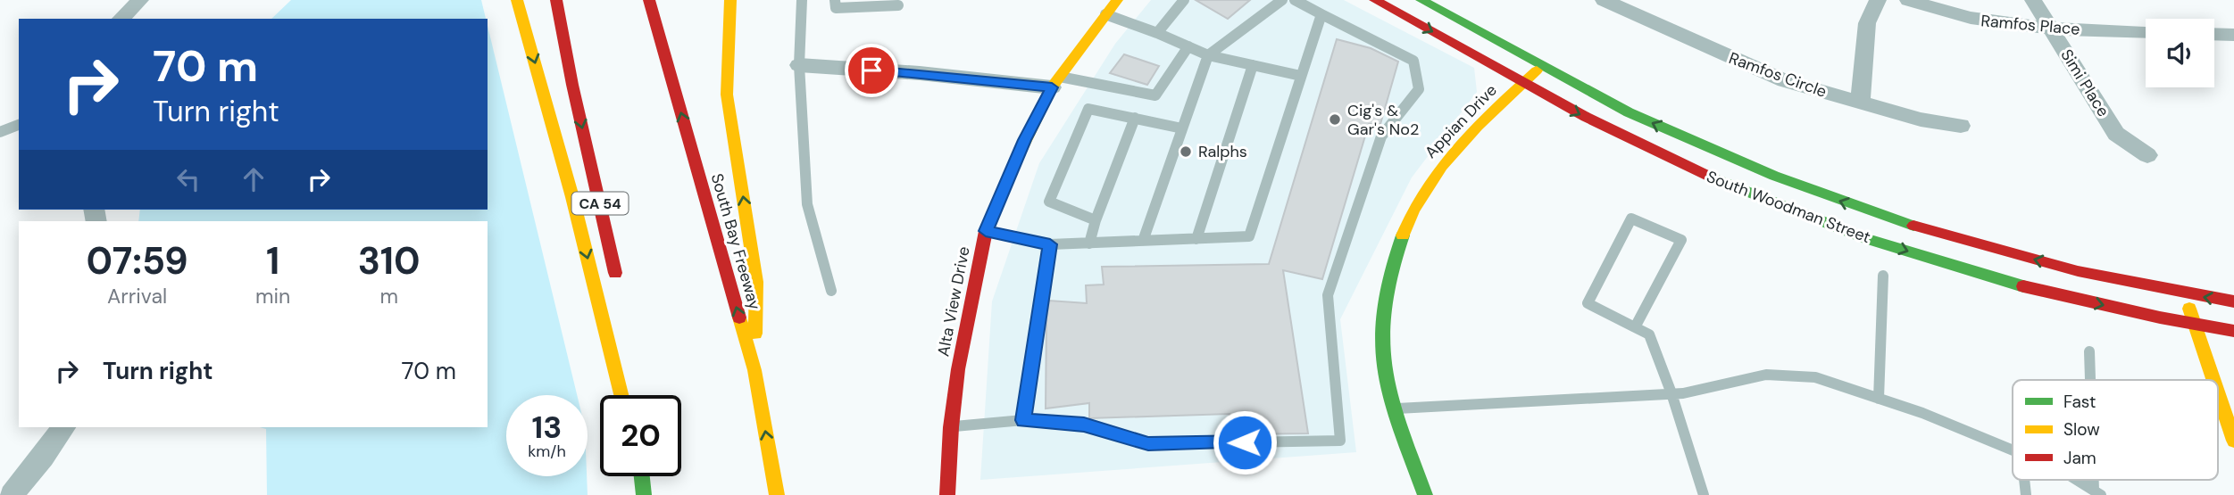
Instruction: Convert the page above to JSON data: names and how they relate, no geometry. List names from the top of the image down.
{
  "streets": {
    "main road": [
      "Appian Drive",
      "CA 54",
      "South Woodman Street",
      "South Bay Freeway",
      "Alta View Drive"
    ],
    "street": ["Ramfos Place", "Ramfos Circle", "Simi Place"]
  },
  "crossings": [
    ["Ramfos Place", "Simi Place"],
    ["Appian Drive", "South Woodman Street"]
  ],
  "places": ["Cig's & Gar's No2", "Ralphs"],
  "legend": ["Fast", "Slow", "Jam"],
  "page": {
    "turn": ["70 m", "Turn right"],
    "eta": [
      "07:59",
      "Arrival",
      "1",
      "min",
      "310",
      "m"
    ],
    "list": [
      {
        "name": "Turn right",
        "value": "70 m"
      }
    ],
    "speed": "13 km/h",
    "limit": "20"
  }
}
